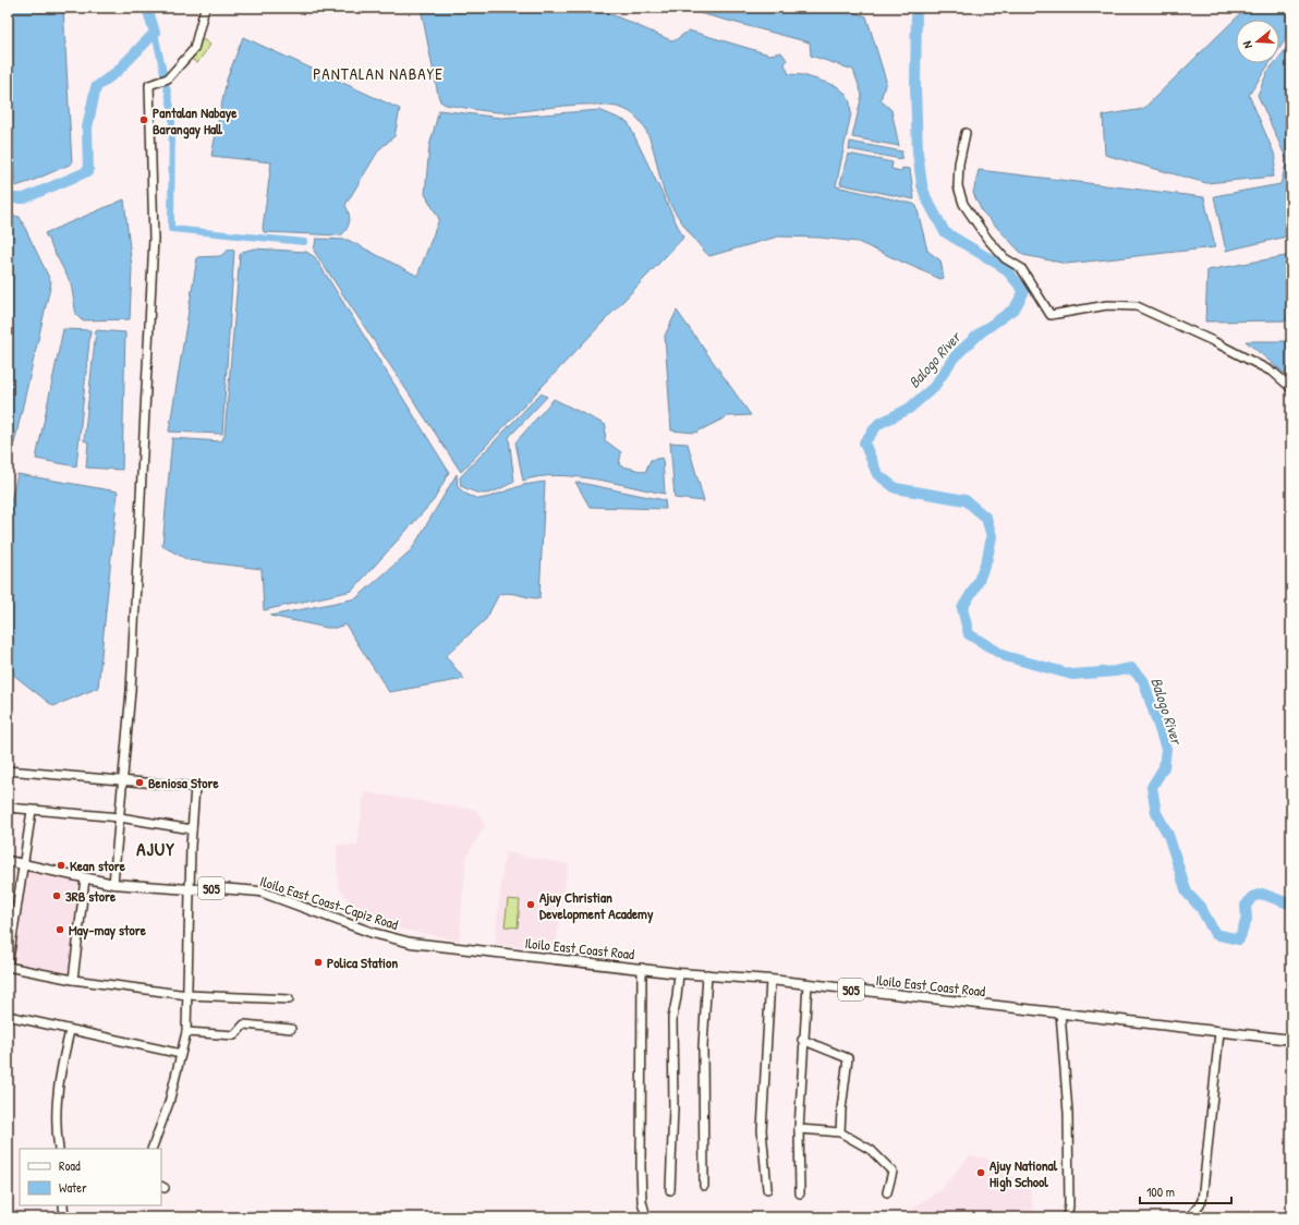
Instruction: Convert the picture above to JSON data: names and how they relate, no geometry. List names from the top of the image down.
{
  "streets": {
    "main road": ["505", "Iloilo East Coast-Capiz Road", "Iloilo East Coast Road"]
  },
  "crossings": [
    ["Iloilo East Coast-Capiz Road", "Iloilo East Coast Road"]
  ],
  "districts": ["PANTALAN NABAYE", "AJUY"],
  "water": ["Balogo River"],
  "places": [
    "Pantalan Nabaye Barangay Hall",
    "Beniosa Store",
    "Kean store",
    "3RB store",
    "Ajuy Christian Development Academy",
    "May-may store",
    "Polica Station",
    "Ajuy National High School"
  ],
  "legend": ["Road", "Water"],
  "scale_bar": "100 m",
  "north": "left"
}
